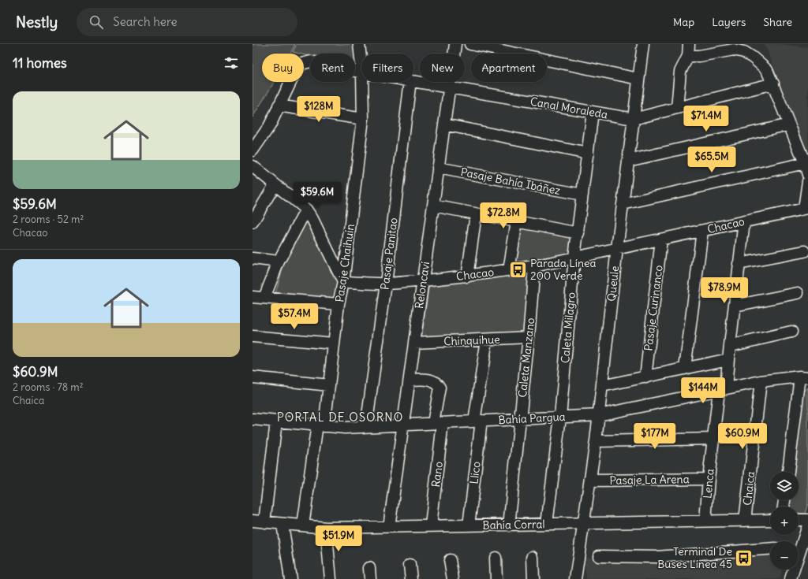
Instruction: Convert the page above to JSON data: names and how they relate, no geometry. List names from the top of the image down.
{
  "streets": {
    "street": [
      "Canal Moraleda",
      "Pasaje Bahía Ibáñez",
      "Chacao",
      "Pasaje Panitao",
      "Pasaje Chaihuín",
      "Queule",
      "Reloncaví",
      "Pasaje Curinanco",
      "Caleta Milagro",
      "Chinquihue",
      "Caleta Manzano",
      "Bahía Pargua",
      "Llico",
      "Rano",
      "Pasaje La Arena",
      "Lenca",
      "Chaica",
      "Bahía Corral"
    ]
  },
  "crossings": [
    ["Canal Moraleda", "Queule"],
    ["Canal Moraleda", "Reloncaví"],
    ["Canal Moraleda", "Caleta Milagro"],
    ["Pasaje Bahía Ibáñez", "Reloncaví"],
    ["Pasaje Bahía Ibáñez", "Caleta Milagro"],
    ["Chacao", "Pasaje Panitao"],
    ["Chacao", "Pasaje Chaihuín"],
    ["Chacao", "Queule"],
    ["Chacao", "Reloncaví"],
    ["Chacao", "Pasaje Curinanco"],
    ["Chacao", "Caleta Milagro"],
    ["Chacao", "Caleta Manzano"],
    ["Chacao", "Lenca"],
    ["Pasaje Panitao", "Bahía Pargua"],
    ["Pasaje Chaihuín", "Bahía Pargua"],
    ["Pasaje Chaihuín", "Bahía Corral"],
    ["Queule", "Bahía Pargua"],
    ["Queule", "Pasaje La Arena"],
    ["Queule", "Bahía Corral"],
    ["Reloncaví", "Chinquihue"],
    ["Reloncaví", "Bahía Pargua"],
    ["Reloncaví", "Rano"],
    ["Reloncaví", "Bahía Corral"],
    ["Caleta Milagro", "Bahía Pargua"],
    ["Caleta Milagro", "Bahía Corral"],
    ["Chinquihue", "Caleta Manzano"],
    ["Chinquihue", "Llico"],
    ["Caleta Manzano", "Bahía Pargua"],
    ["Caleta Manzano", "Bahía Corral"],
    ["Bahía Pargua", "Llico"],
    ["Bahía Pargua", "Rano"],
    ["Bahía Pargua", "Lenca"],
    ["Bahía Pargua", "Chaica"],
    ["Llico", "Bahía Corral"],
    ["Rano", "Bahía Corral"],
    ["Pasaje La Arena", "Lenca"],
    ["Lenca", "Bahía Corral"],
    ["Chaica", "Bahía Corral"]
  ],
  "districts": ["PORTAL DE OSORNO"],
  "places": {
    "bus stop": ["Parada Línea 200 Verde", "Terminal De Buses Línea 45"]
  },
  "page": {
    "header": "Nestly",
    "search": "Search here",
    "nav": ["Map", "Layers", "Share"],
    "heading": "11 homes",
    "chip": [
      "Buy",
      "Rent",
      "Filters",
      "New",
      "Apartment"
    ],
    "list": [
      {
        "name": "$59.6M",
        "note": "2 rooms · 52 m² · Chacao"
      },
      {
        "name": "$60.9M",
        "note": "2 rooms · 78 m² · Chaica"
      }
    ],
    "price": [
      "$128M",
      "$71.4M",
      "$65.5M",
      "$59.6M",
      "$72.8M",
      "$78.9M",
      "$57.4M",
      "$144M",
      "$177M",
      "$60.9M",
      "$51.9M"
    ],
    "map_buttons": ["+", "−"]
  }
}
